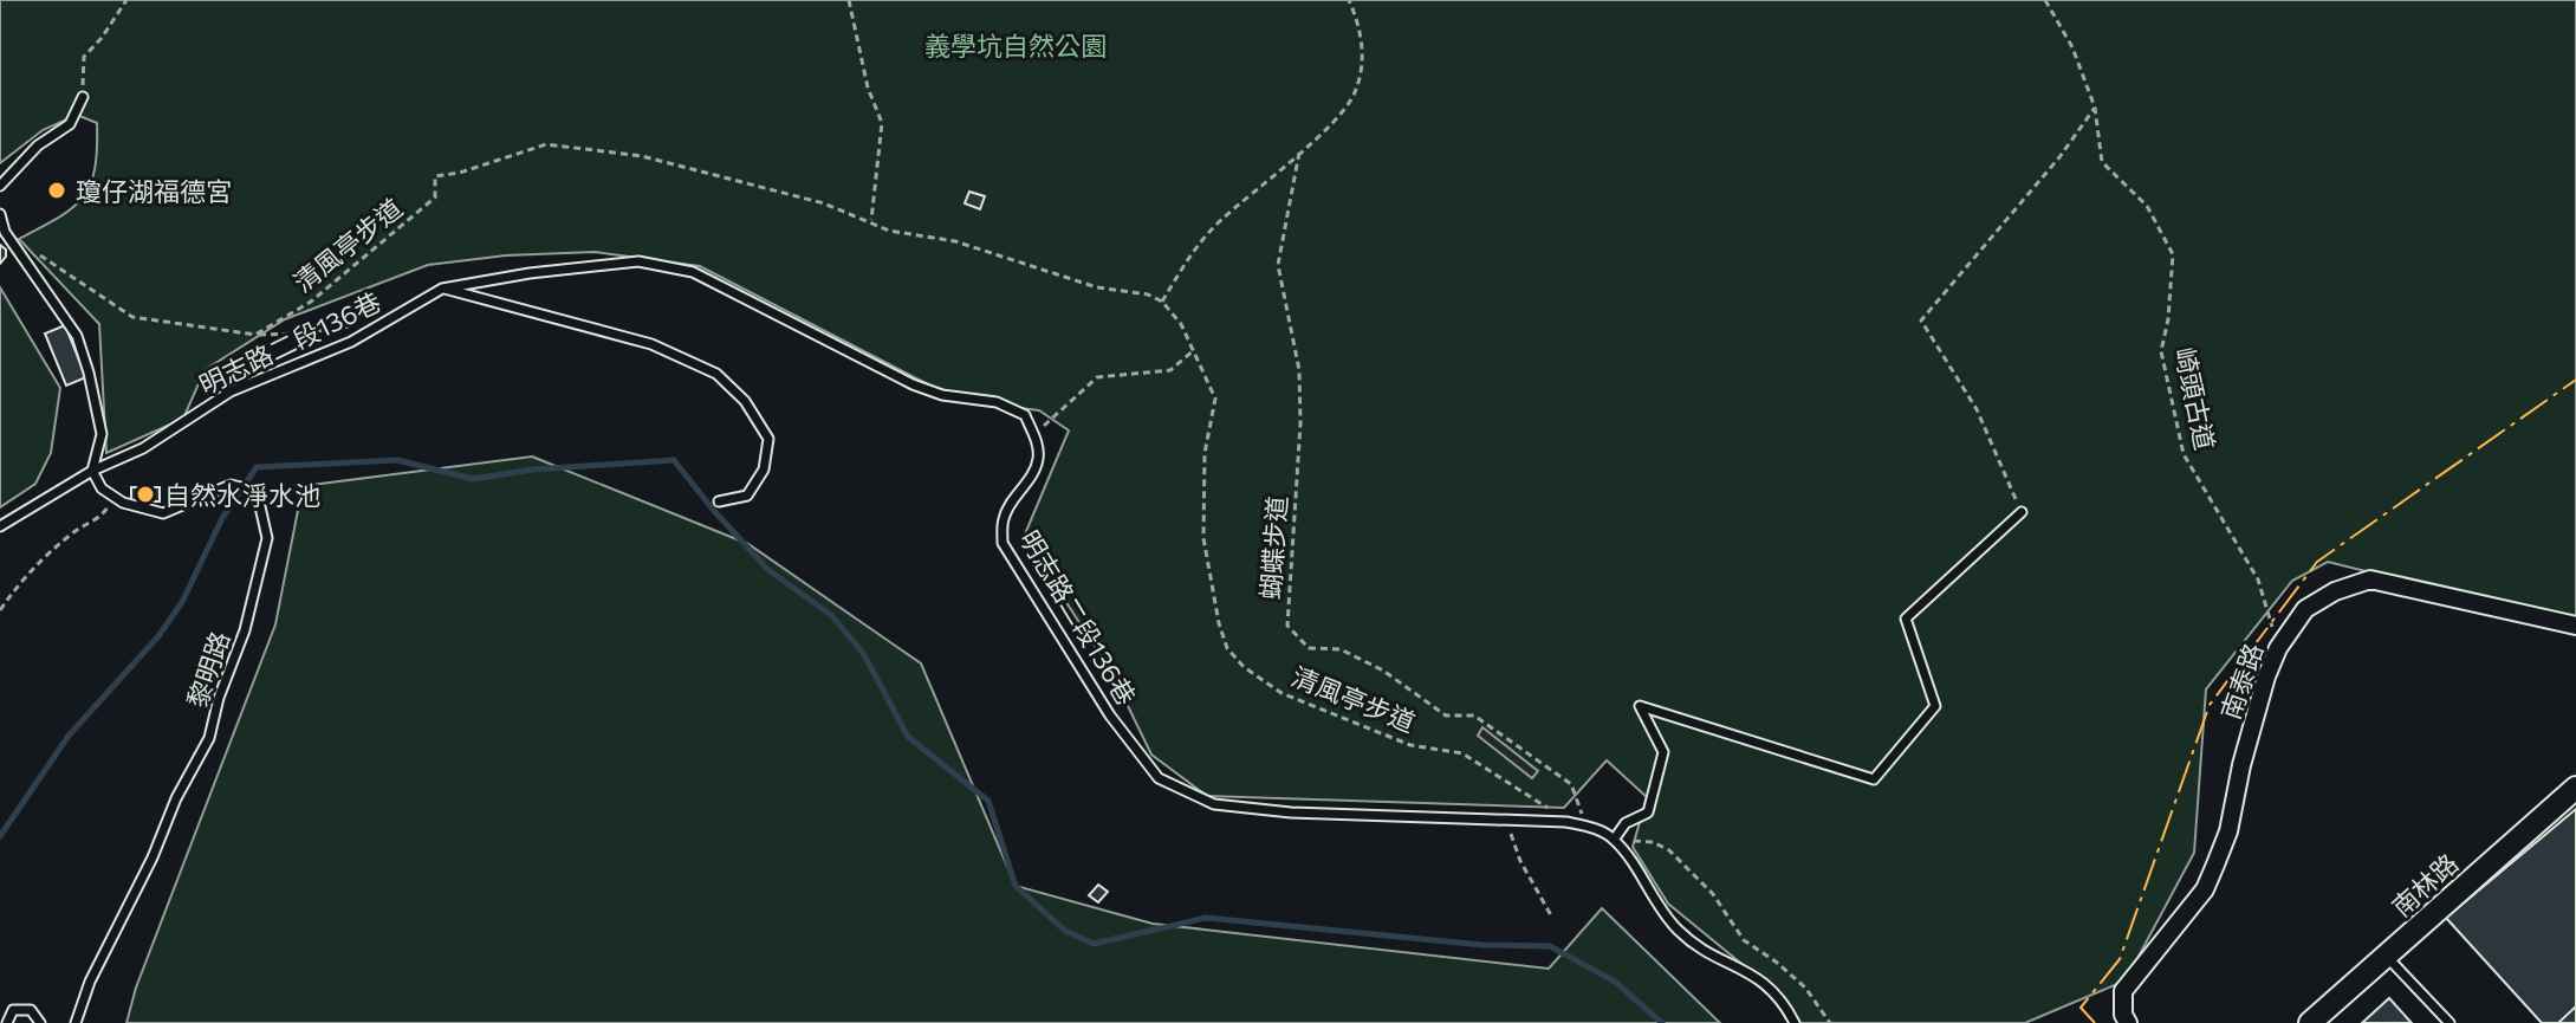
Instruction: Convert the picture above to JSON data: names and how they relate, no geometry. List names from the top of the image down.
{
  "streets": {
    "street": ["南泰路", "南林路"],
    "lane": ["明志路二段136巷", "黎明路"],
    "path": ["清風亭步道", "崎頭古道", "蝴蝶步道"]
  },
  "crossings": [
    ["清風亭步道", "明志路二段136巷"],
    ["明志路二段136巷", "蝴蝶步道"],
    ["崎頭古道", "南泰路"]
  ],
  "parks": ["義學坑自然公園"],
  "places": ["瓊仔湖福德宮", "自然水淨水池"]
}
